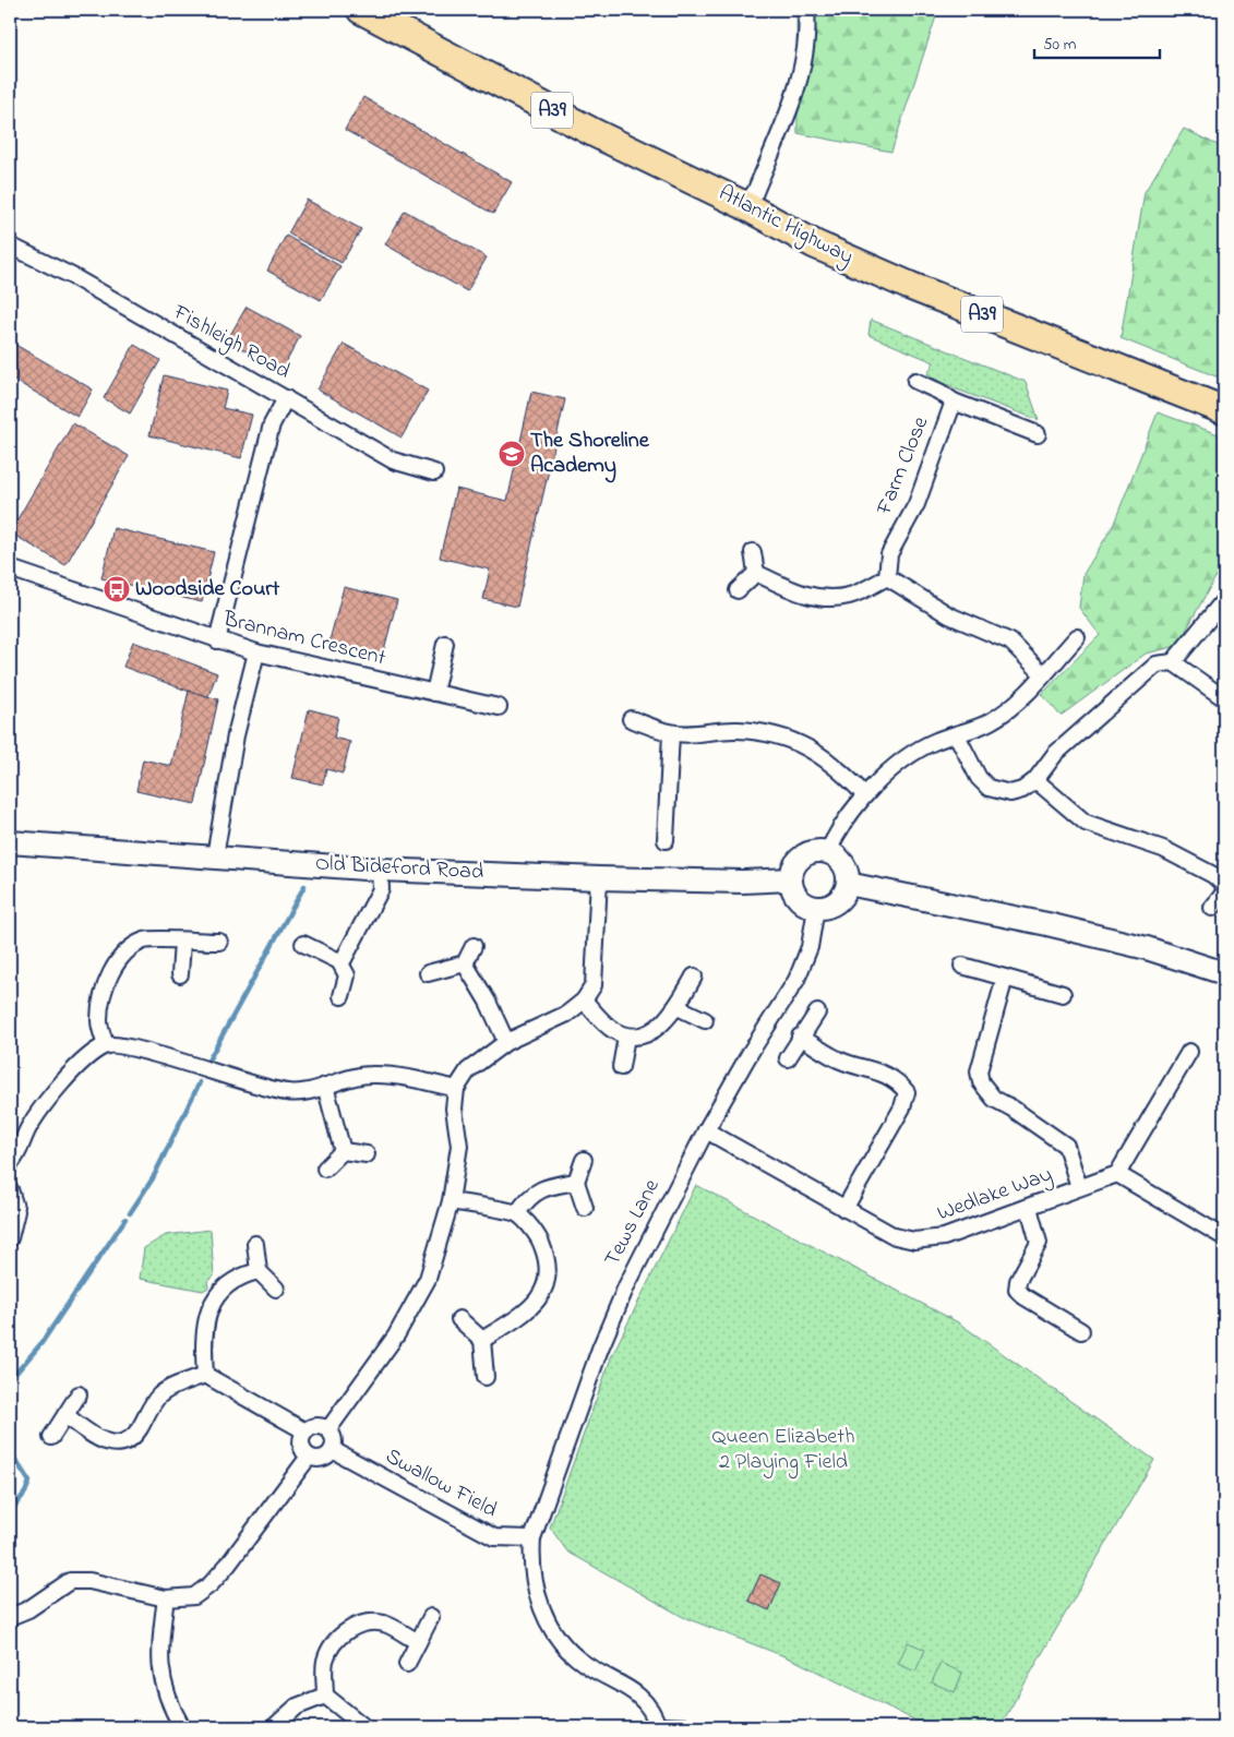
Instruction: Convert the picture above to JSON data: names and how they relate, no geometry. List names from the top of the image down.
{
  "streets": {
    "highway": ["A39", "Atlantic Highway"],
    "street": [
      "Fishleigh Road",
      "Farm Close",
      "Brannam Crescent",
      "Old Bideford Road",
      "Wedlake Way",
      "Tews Lane",
      "Swallow Field"
    ]
  },
  "crossings": [
    ["Old Bideford Road", "Tews Lane"],
    ["Wedlake Way", "Tews Lane"],
    ["Tews Lane", "Swallow Field"]
  ],
  "parks": ["Queen Elizabeth 2 Playing Field"],
  "places": {
    "school or university": ["The Shoreline Academy"],
    "bus stop": ["Woodside Court"]
  },
  "scale_bar": "50 m"
}
